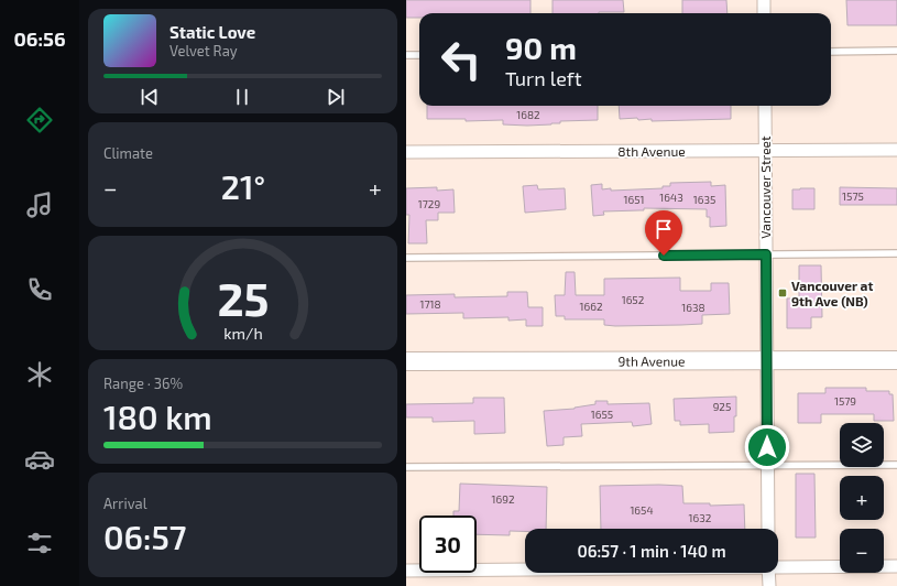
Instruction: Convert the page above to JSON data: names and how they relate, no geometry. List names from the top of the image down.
{
  "streets": {
    "street": ["8th Avenue", "Vancouver Street", "9th Avenue"]
  },
  "crossings": [
    ["8th Avenue", "Vancouver Street"],
    ["Vancouver Street", "9th Avenue"]
  ],
  "places": {
    "transit": ["Vancouver at 9th Ave (NB)"]
  },
  "house_numbers": [
    "1682",
    "1575",
    "1643",
    "1651",
    "1635",
    "1729",
    "1652",
    "1718",
    "1662",
    "1638",
    "1579",
    "925",
    "1655",
    "1692",
    "1654",
    "1632"
  ],
  "page": {
    "tabs": "06:56",
    "turn": ["90 m", "Turn left"],
    "song": ["Static Love", "Velvet Ray"],
    "tile": [
      "Climate",
      ["Range · 36%", "180 km"],
      ["Arrival", "06:57"]
    ],
    "heat": ["−", "21°", "+"],
    "map_buttons": ["+", "−"],
    "limit": "30",
    "trip": "06:57 · 1 min · 140 m",
    "gauge": ["25", "km/h"]
  }
}
